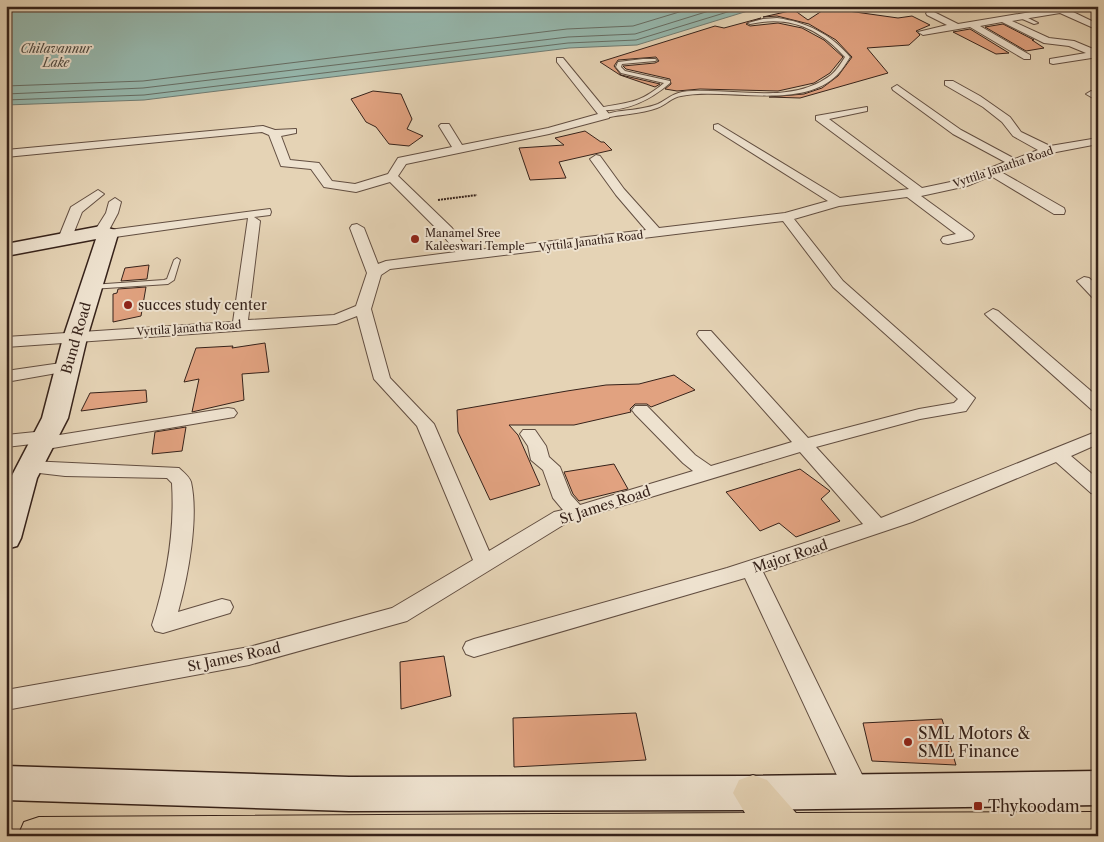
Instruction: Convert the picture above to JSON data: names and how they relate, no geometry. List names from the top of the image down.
{
  "streets": {
    "street": [
      "Vyttila Janatha Road",
      "Bund Road",
      "St James Road",
      "Major Road"
    ]
  },
  "crossings": [
    ["Vyttila Janatha Road", "Bund Road"],
    ["Vyttila Janatha Road", "St James Road"]
  ],
  "water": ["Chilavannur Lake"],
  "places": {
    "other": ["Manamel Sree Kaleeswari Temple", "succes study center", "SML Motors & SML Finance"],
    "transit": ["Thykoodam"]
  }
}
